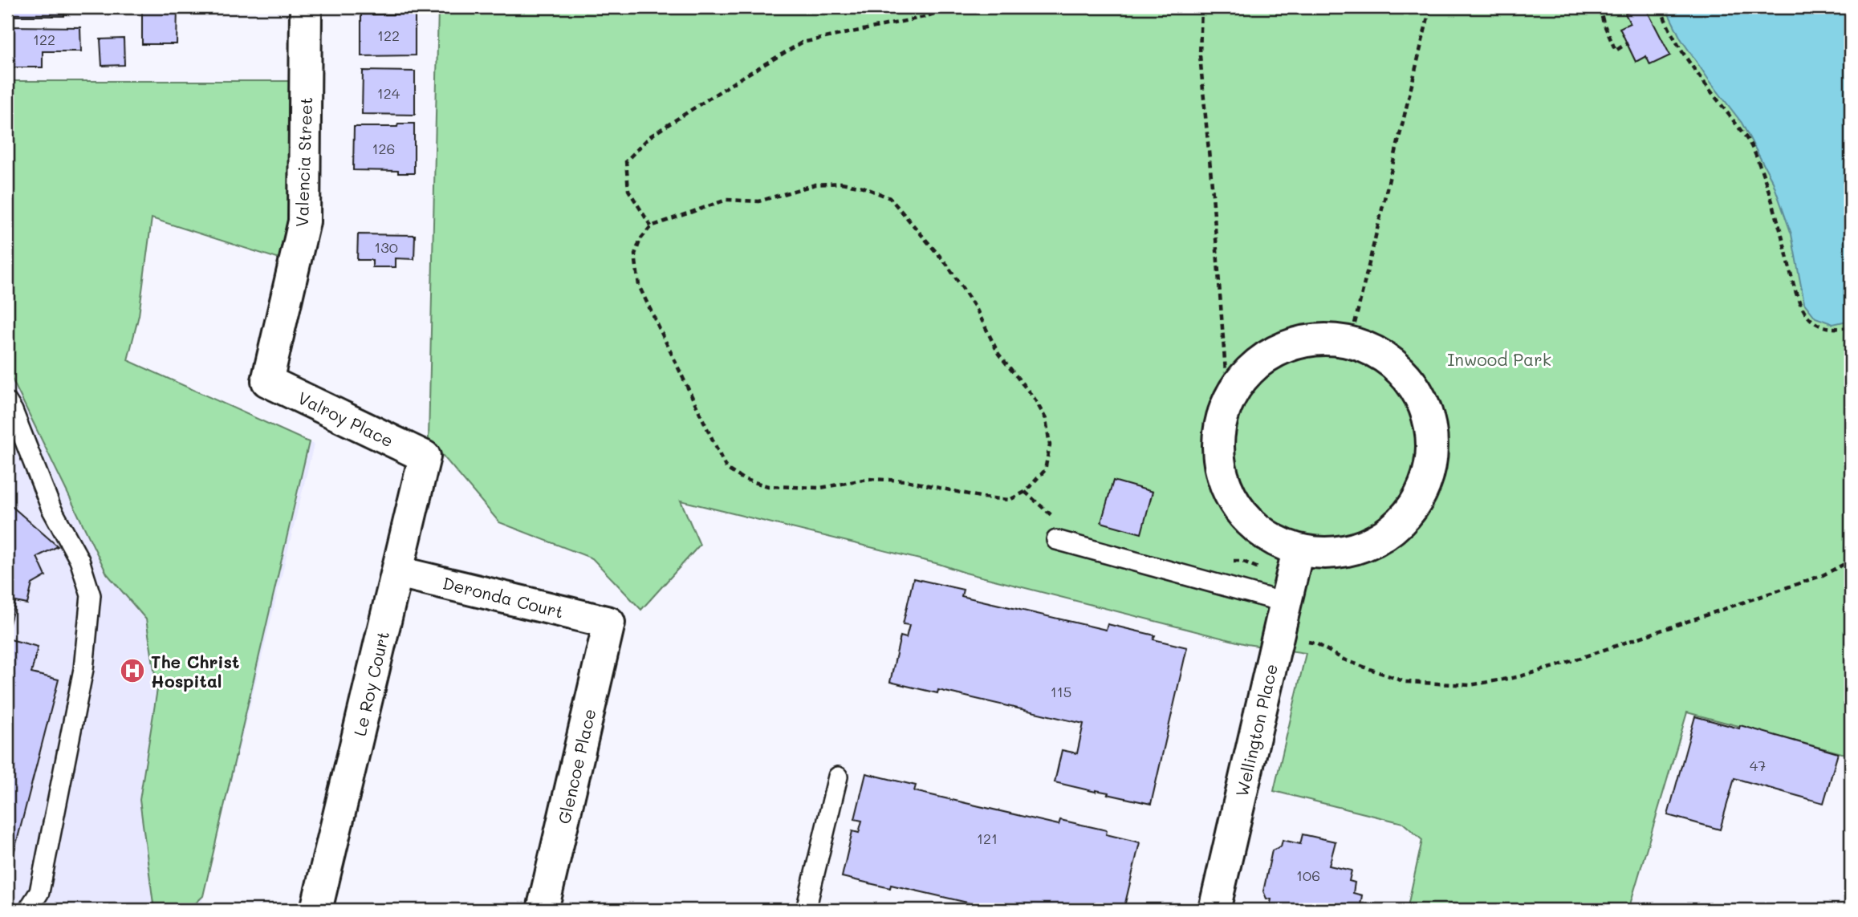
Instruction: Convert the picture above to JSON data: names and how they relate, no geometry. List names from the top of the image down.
{
  "streets": {
    "street": [
      "Valencia Street",
      "Valroy Place",
      "Deronda Court",
      "Le Roy Court",
      "Wellington Place",
      "Glencoe Place"
    ]
  },
  "crossings": [
    ["Valencia Street", "Valroy Place"],
    ["Valroy Place", "Le Roy Court"],
    ["Deronda Court", "Le Roy Court"],
    ["Deronda Court", "Glencoe Place"]
  ],
  "parks": ["Inwood Park"],
  "places": {
    "hospital": ["The Christ Hospital"]
  },
  "house_numbers": [
    "122",
    "122",
    "124",
    "126",
    "130",
    "115",
    "47",
    "121",
    "106"
  ]
}
